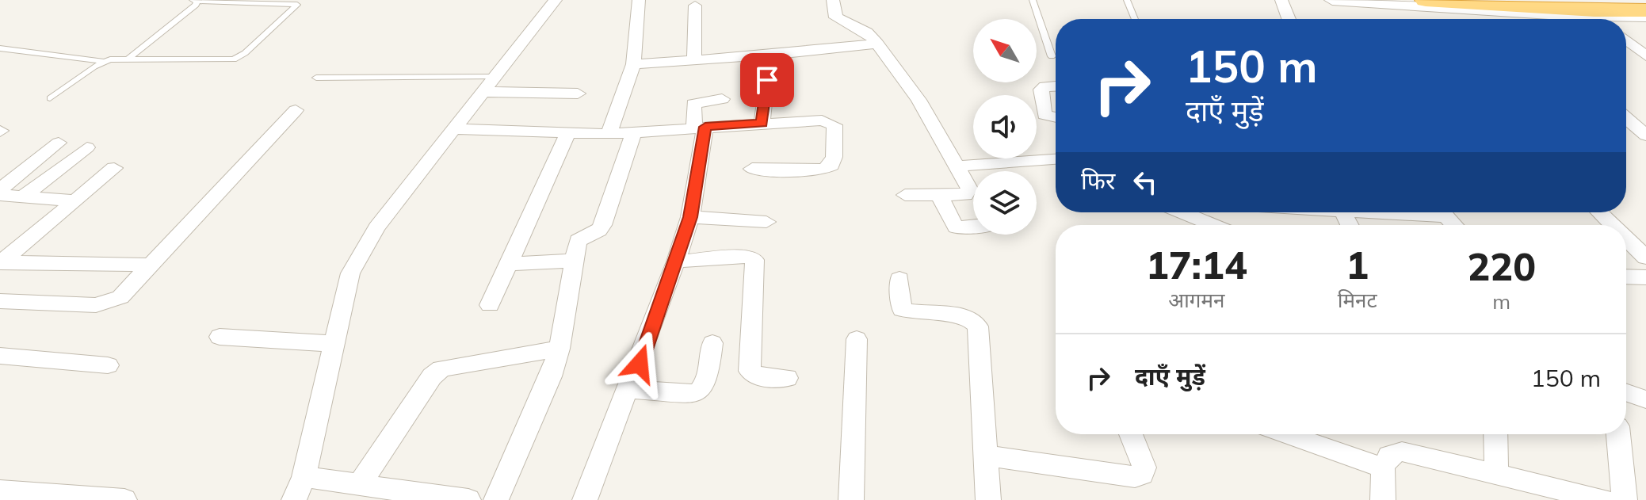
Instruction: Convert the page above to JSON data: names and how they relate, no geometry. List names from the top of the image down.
{
  "north": "top left",
  "page": {
    "turn": ["150 m", "दाएँ मुड़ें"],
    "then": "फिर",
    "eta": [
      "17:14",
      "आगमन",
      "1",
      "मिनट",
      "220",
      "m"
    ],
    "list": [
      {
        "name": "दाएँ मुड़ें",
        "value": "150 m"
      }
    ]
  }
}
